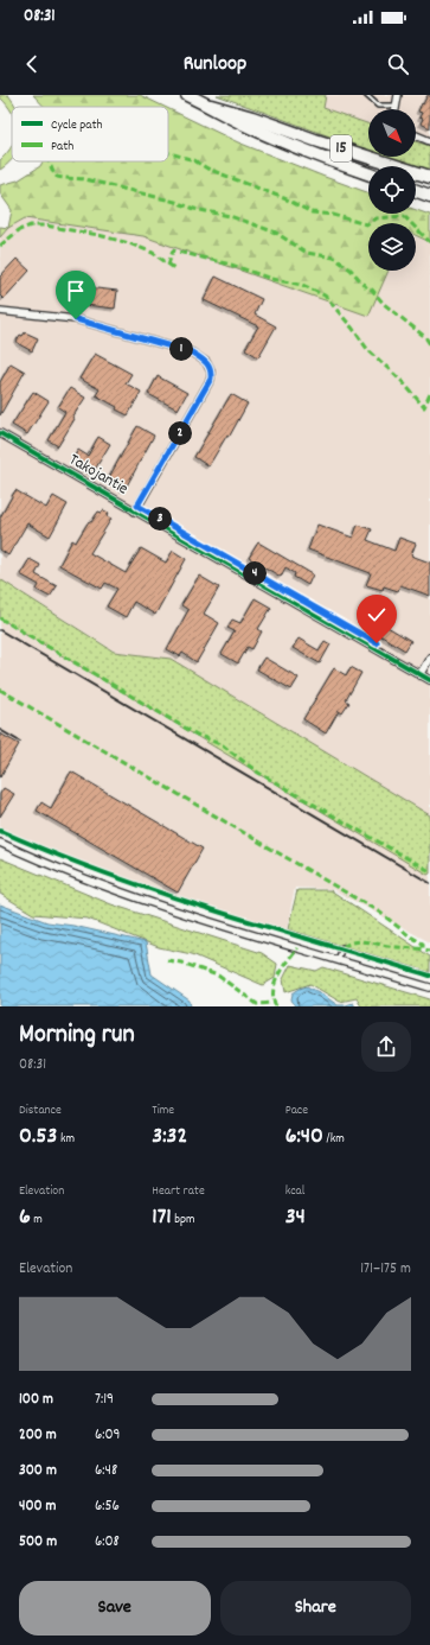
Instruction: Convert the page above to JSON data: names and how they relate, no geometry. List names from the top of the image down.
{
  "streets": {
    "highway": ["15"],
    "street": ["Takojantie"]
  },
  "legend": ["Cycle path", "Path"],
  "north": "bottom right",
  "page": {
    "status": "08:31",
    "header": "Runloop",
    "pins": [
      "1",
      "2",
      "3",
      "4"
    ],
    "heading": ["Morning run", "08:31"],
    "stats": [
      ["Distance", "0.53 km"],
      ["Time", "3:32"],
      ["Pace", "6:40 /km"],
      ["Elevation", "6 m"],
      ["Heart rate", "171 bpm"],
      ["kcal", "34"]
    ],
    "chart": ["Elevation", "171–175 m"],
    "list": [
      {
        "name": "100 m",
        "note": "7:19"
      },
      {
        "name": "200 m",
        "note": "6:09"
      },
      {
        "name": "300 m",
        "note": "6:48"
      },
      {
        "name": "400 m",
        "note": "6:56"
      },
      {
        "name": "500 m",
        "note": "6:08"
      }
    ],
    "buttons": ["Save", "Share"]
  }
}
